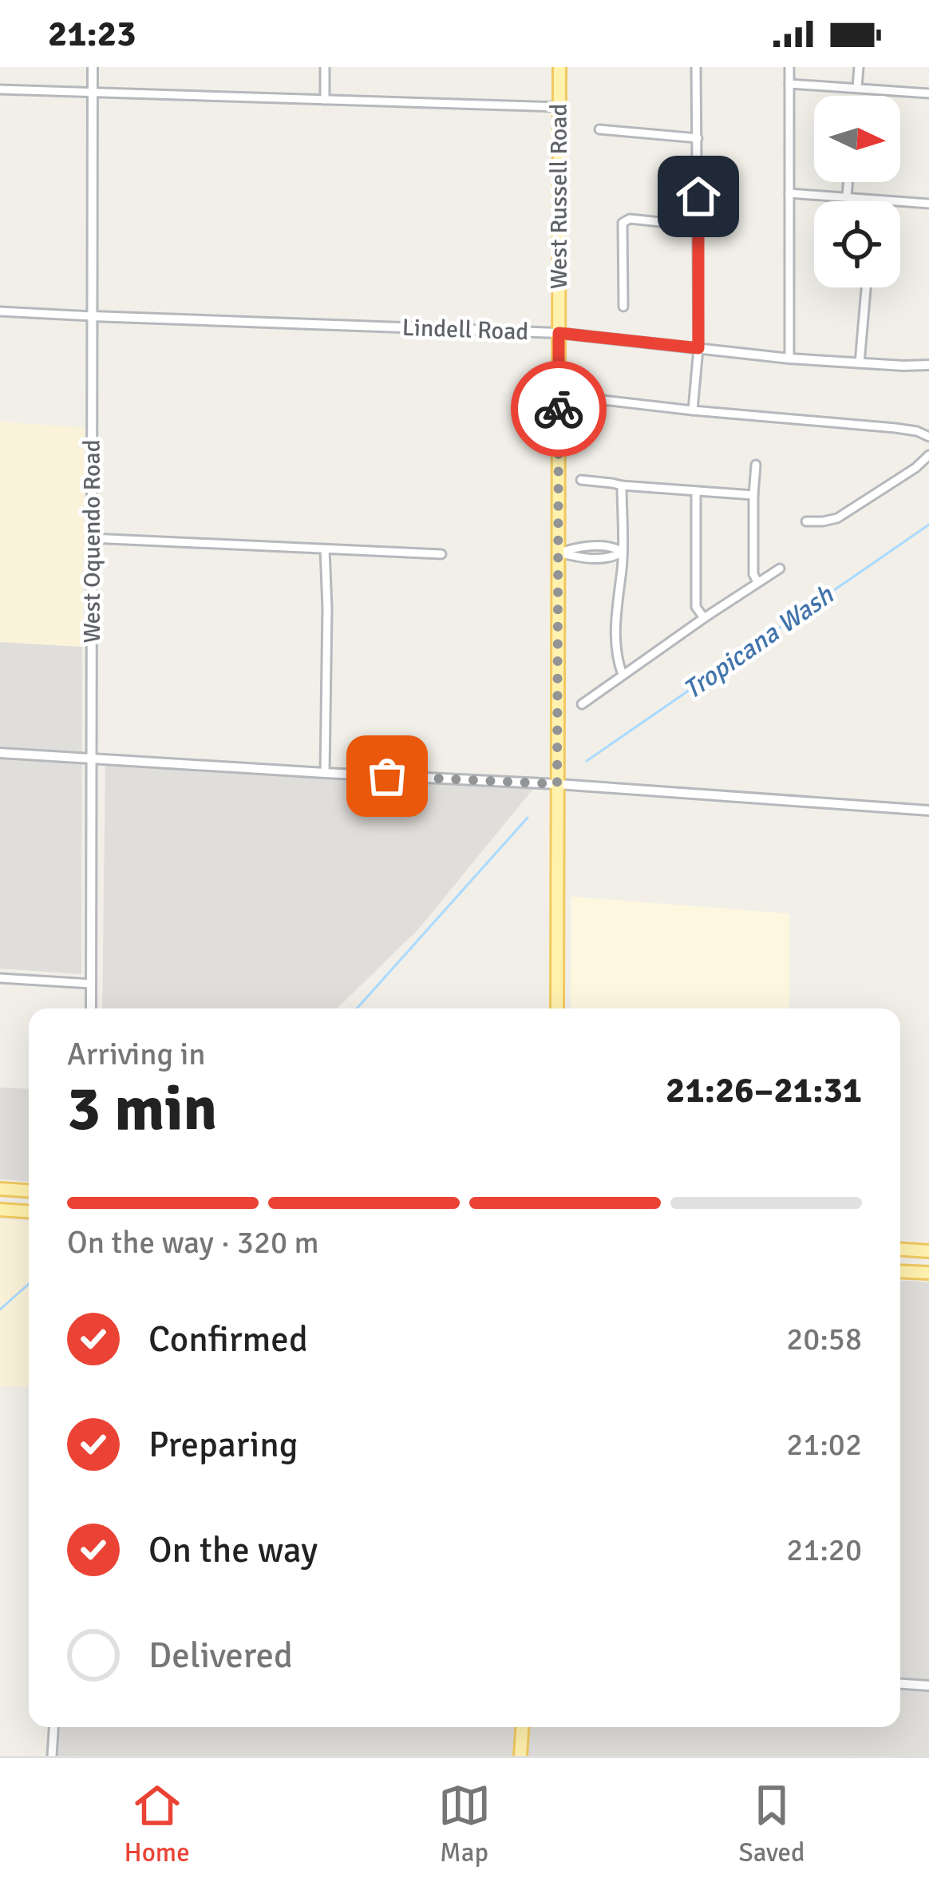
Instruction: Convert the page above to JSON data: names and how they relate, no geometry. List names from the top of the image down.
{
  "streets": {
    "main road": ["West Russell Road"],
    "street": ["Lindell Road", "West Oquendo Road"]
  },
  "crossings": [
    ["West Russell Road", "Lindell Road"],
    ["Lindell Road", "West Oquendo Road"]
  ],
  "water": ["Tropicana Wash"],
  "north": "right",
  "page": {
    "status": "21:23",
    "heading": ["3 min", "Arriving in", "21:26–21:31"],
    "bar": "On the way · 320 m",
    "list": [
      ["Confirmed", "20:58"],
      ["Preparing", "21:02"],
      ["On the way", "21:20"],
      "Delivered"
    ],
    "tabs": ["Home", "Map", "Saved"]
  }
}
